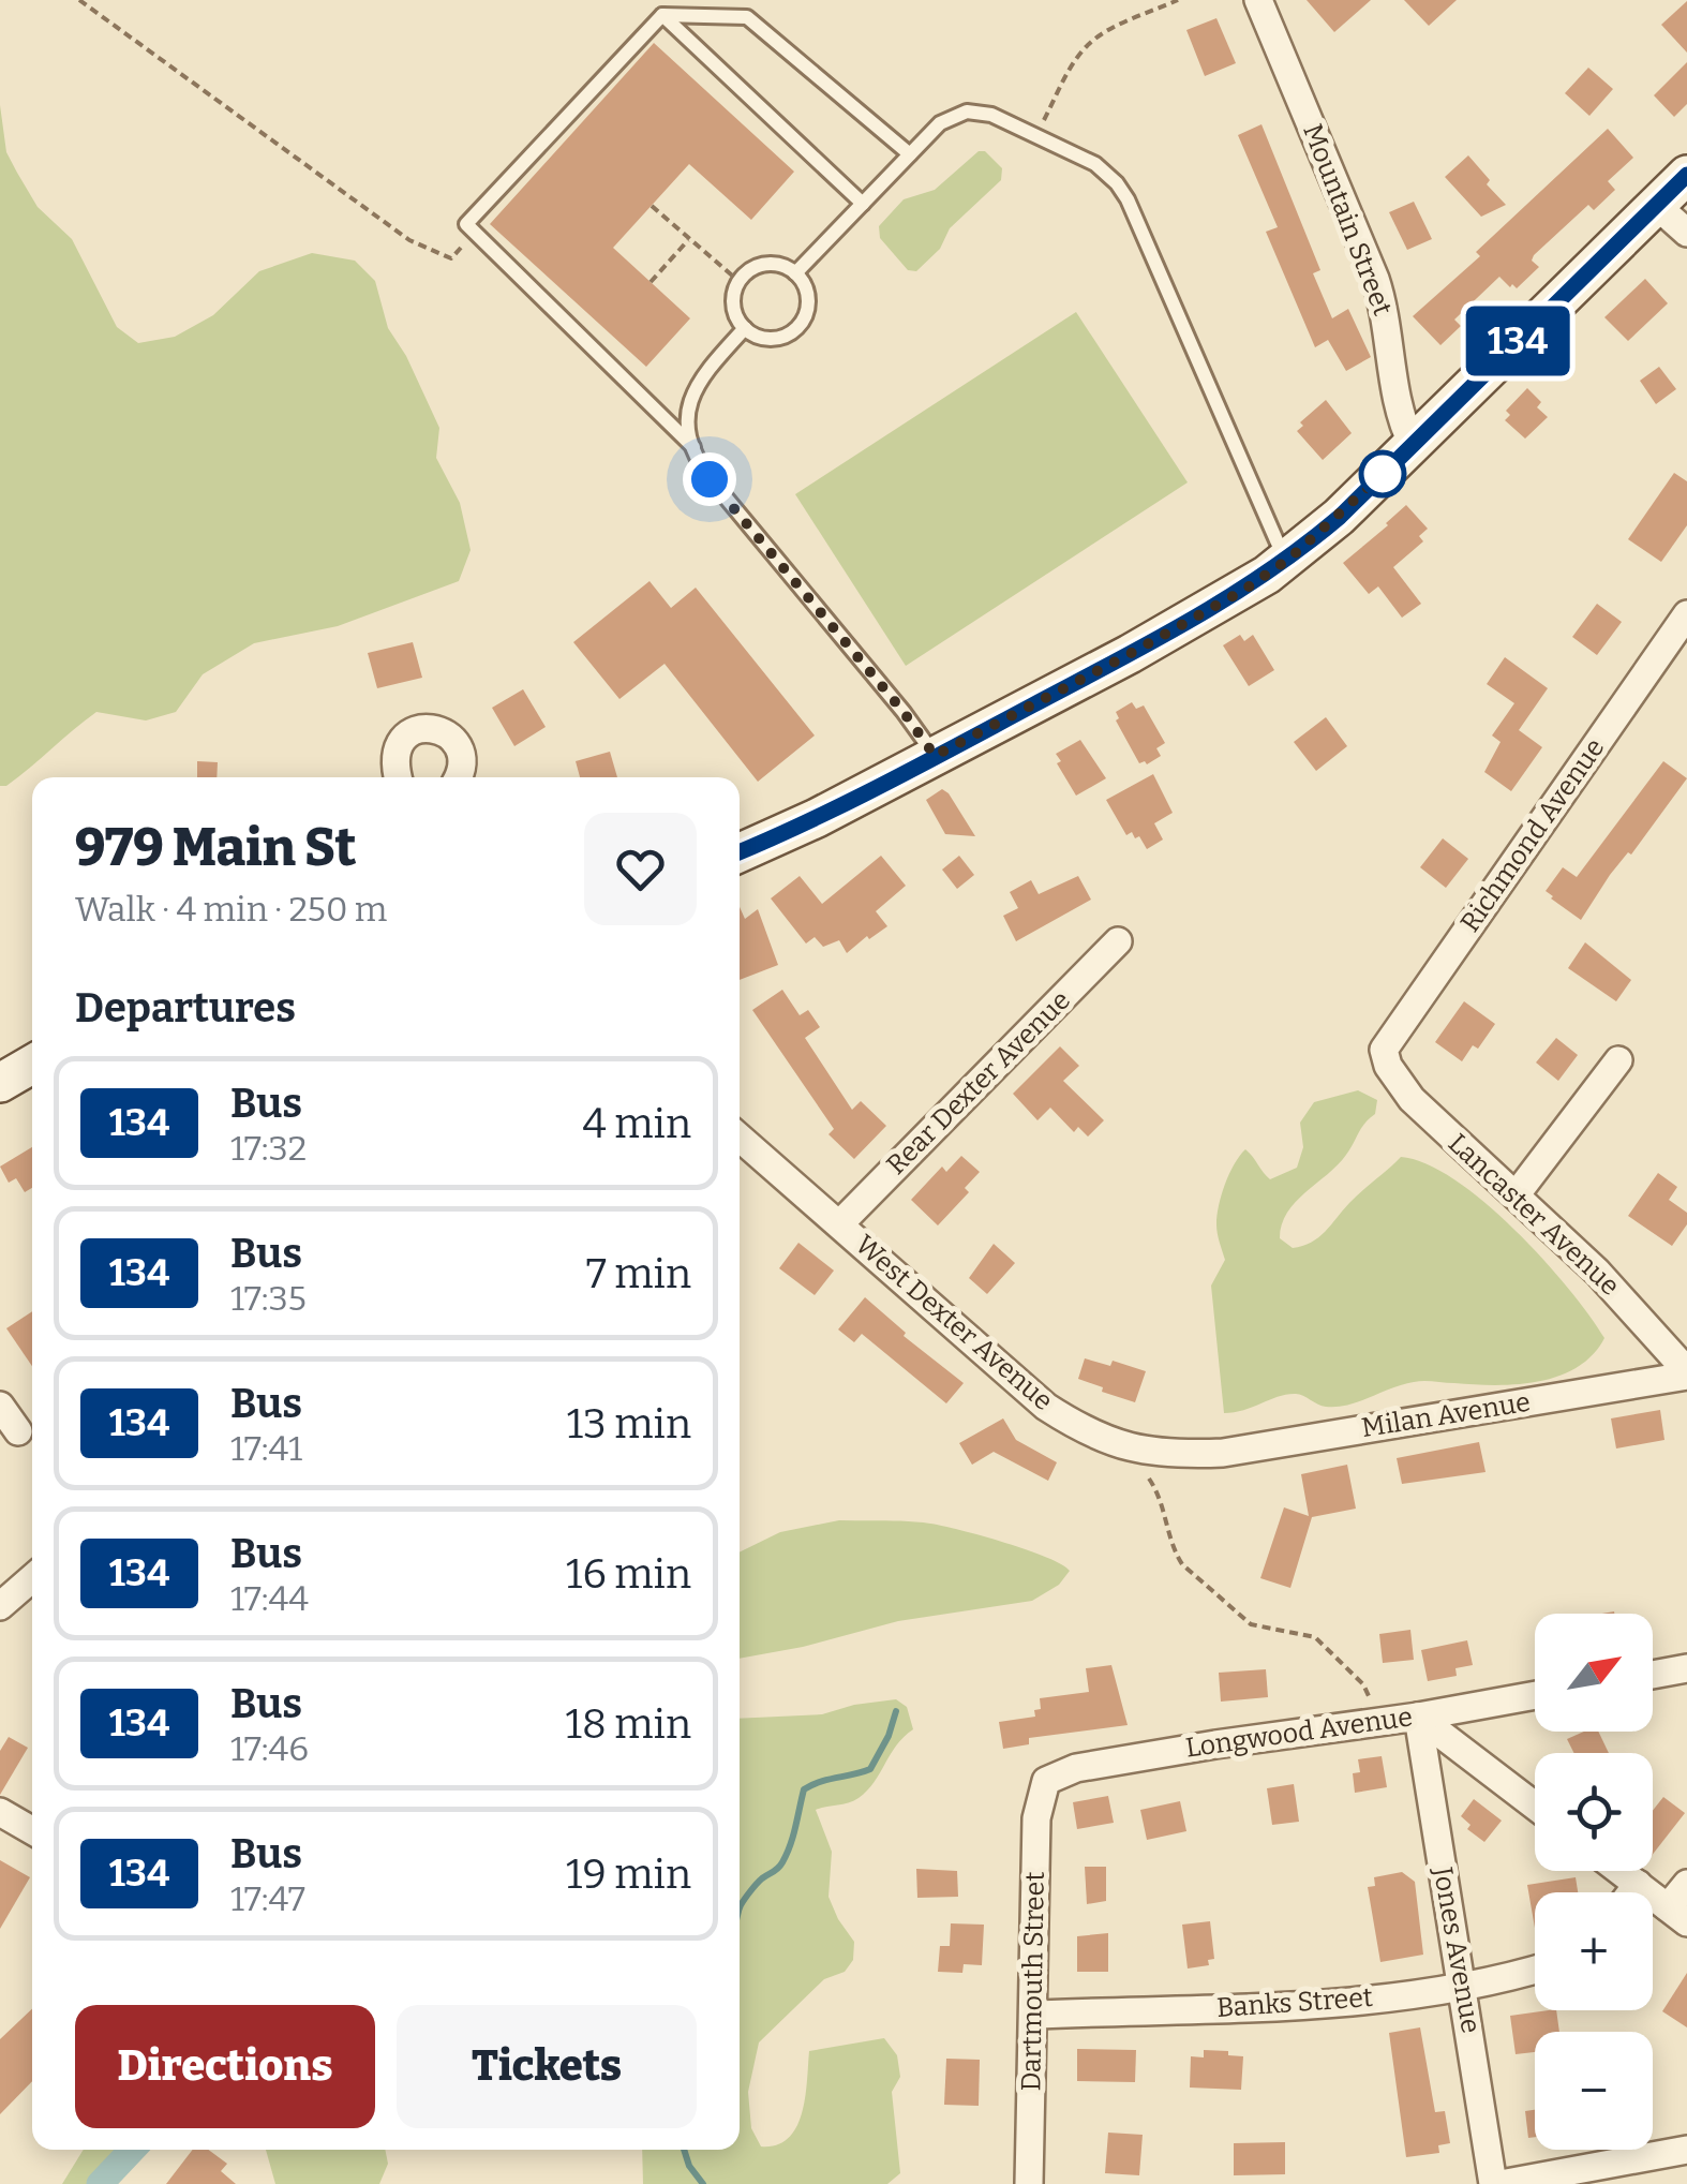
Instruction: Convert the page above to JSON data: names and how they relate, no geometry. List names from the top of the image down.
{
  "streets": {
    "street": [
      "Mountain Street",
      "Richmond Avenue",
      "Rear Dexter Avenue",
      "Lancaster Avenue",
      "West Dexter Avenue",
      "Milan Avenue",
      "Longwood Avenue",
      "Jones Avenue",
      "Dartmouth Street",
      "Banks Street"
    ]
  },
  "crossings": [
    ["Richmond Avenue", "Lancaster Avenue"],
    ["Rear Dexter Avenue", "West Dexter Avenue"],
    ["Lancaster Avenue", "Milan Avenue"],
    ["West Dexter Avenue", "Milan Avenue"],
    ["Longwood Avenue", "Jones Avenue"],
    ["Longwood Avenue", "Dartmouth Street"],
    ["Jones Avenue", "Banks Street"],
    ["Dartmouth Street", "Banks Street"]
  ],
  "lines": ["bus line 134"],
  "north": "top right",
  "page": {
    "on_map": "134",
    "heading": [
      ["979 Main St", "Walk · 4 min · 250 m"],
      "Departures"
    ],
    "list": [
      {
        "mark": "134",
        "name": "Bus",
        "note": "17:32",
        "value": "4 min"
      },
      {
        "mark": "134",
        "name": "Bus",
        "note": "17:35",
        "value": "7 min"
      },
      {
        "mark": "134",
        "name": "Bus",
        "note": "17:41",
        "value": "13 min"
      },
      {
        "mark": "134",
        "name": "Bus",
        "note": "17:44",
        "value": "16 min"
      },
      {
        "mark": "134",
        "name": "Bus",
        "note": "17:46",
        "value": "18 min"
      },
      {
        "mark": "134",
        "name": "Bus",
        "note": "17:47",
        "value": "19 min"
      }
    ],
    "map_buttons": ["+", "−"],
    "buttons": ["Directions", "Tickets"]
  }
}
